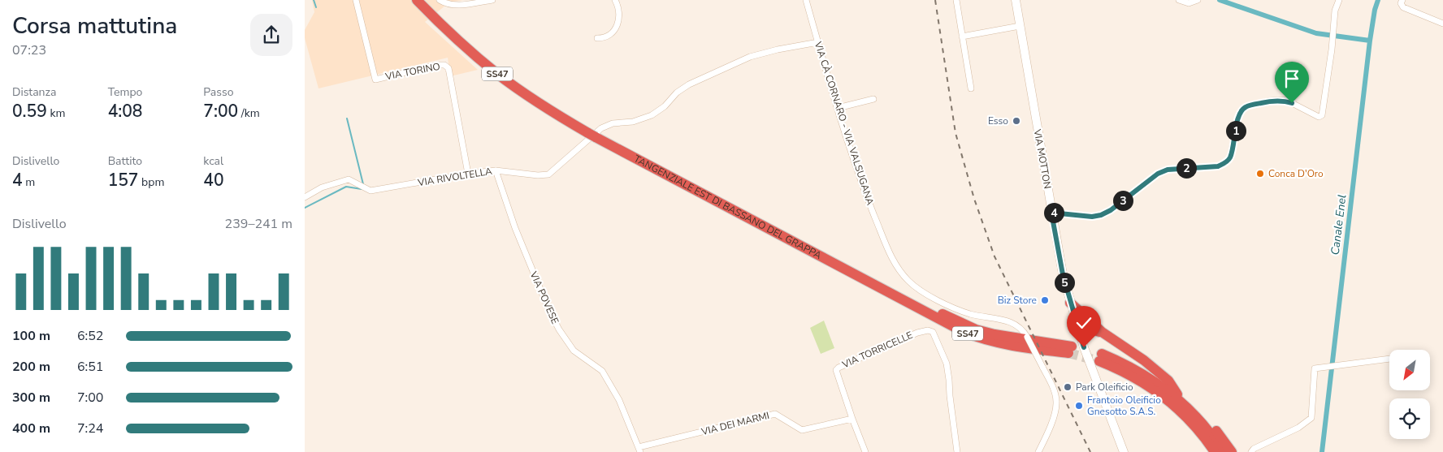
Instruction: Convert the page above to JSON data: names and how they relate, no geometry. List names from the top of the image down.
{
  "streets": {
    "highway": ["SS47", "TANGENZIALE EST DI BASSANO DEL GRAPPA"],
    "main road": ["VIA MOTTON"],
    "street": [
      "VIA TORINO",
      "VIA CÀ CORNARO - VIA VALSUGANA",
      "VIA RIVOLTELLA",
      "VIA POVESE",
      "VIA TORRICELLE",
      "VIA DEI MARMI"
    ]
  },
  "crossings": [
    ["VIA TORINO", "VIA RIVOLTELLA"],
    ["VIA CÀ CORNARO - VIA VALSUGANA", "VIA RIVOLTELLA"],
    ["VIA RIVOLTELLA", "VIA POVESE"],
    ["VIA POVESE", "VIA DEI MARMI"],
    ["VIA TORRICELLE", "VIA DEI MARMI"]
  ],
  "water": ["Canale Enel"],
  "places": [
    "Esso",
    "Conca D'Oro",
    "Biz Store",
    "Park Oleificio",
    "Frantoio Oleificio Gnesotto S.A.S."
  ],
  "north": "bottom left",
  "page": {
    "heading": ["Corsa mattutina", "07:23"],
    "stats": [
      ["Distanza", "0.59 km"],
      ["Tempo", "4:08"],
      ["Passo", "7:00 /km"],
      ["Dislivello", "4 m"],
      ["Battito", "157 bpm"],
      ["kcal", "40"]
    ],
    "pins": [
      "1",
      "2",
      "3",
      "4",
      "5"
    ],
    "chart": ["Dislivello", "239–241 m"],
    "list": [
      {
        "name": "100 m",
        "note": "6:52"
      },
      {
        "name": "200 m",
        "note": "6:51"
      },
      {
        "name": "300 m",
        "note": "7:00"
      },
      {
        "name": "400 m",
        "note": "7:24"
      }
    ]
  }
}
